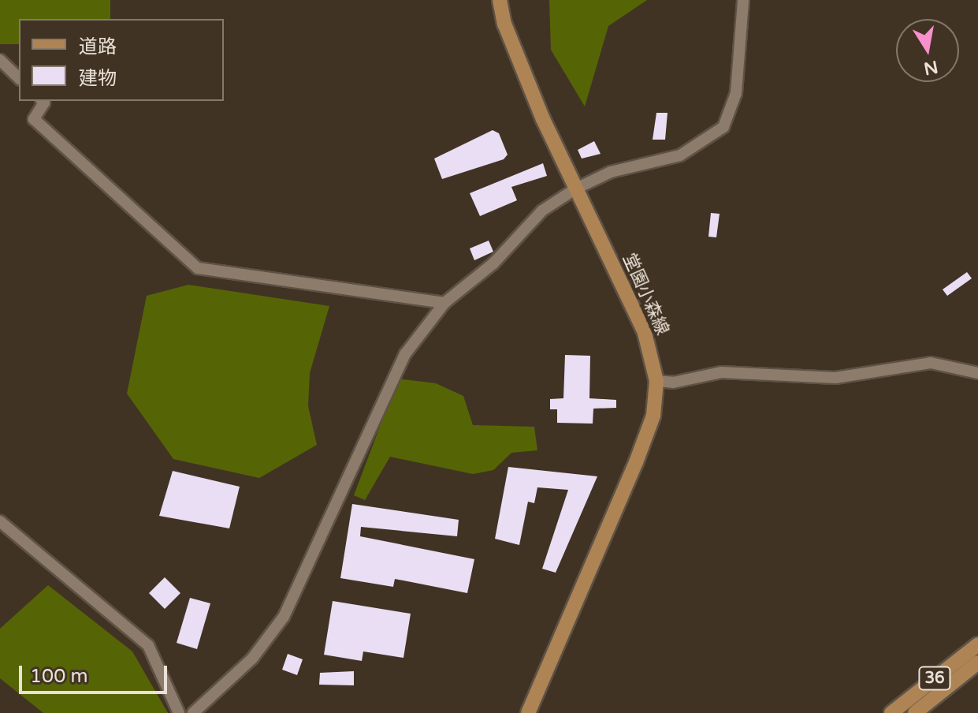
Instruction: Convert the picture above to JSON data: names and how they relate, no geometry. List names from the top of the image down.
{
  "streets": {
    "main road": ["堂園小森線", "36"]
  },
  "legend": ["道路", "建物"],
  "scale_bar": "100 m",
  "north": "bottom"
}
